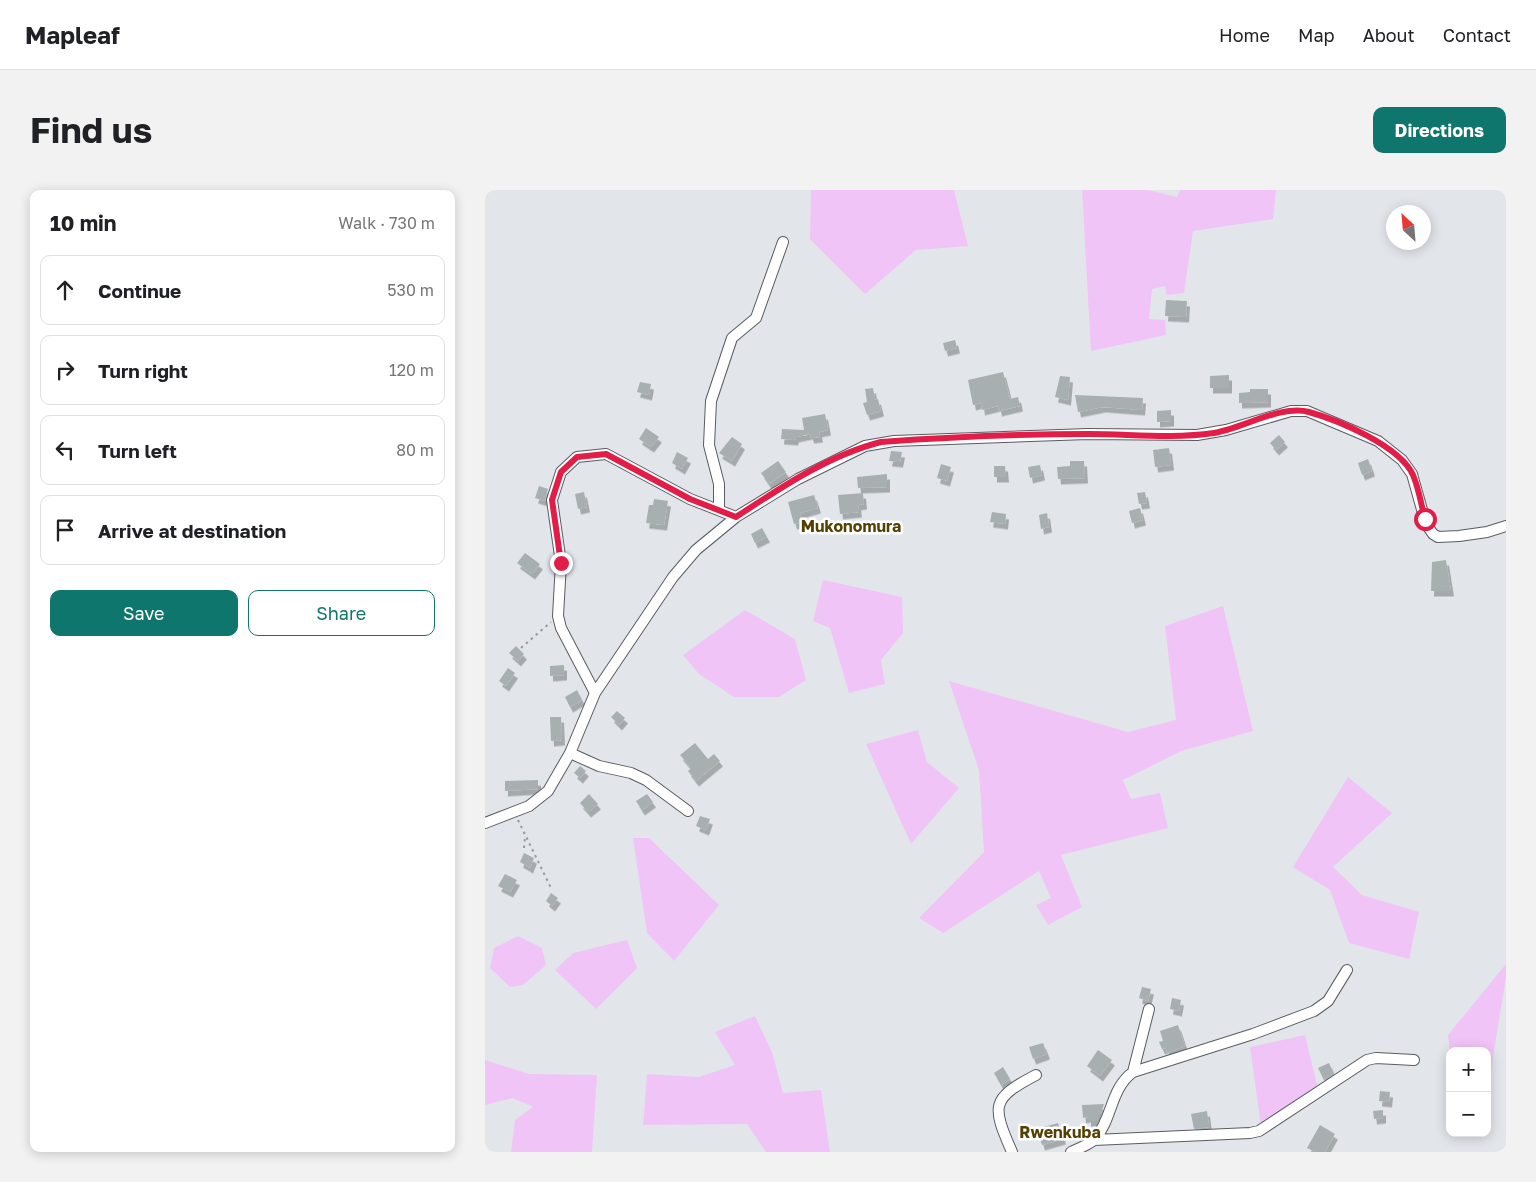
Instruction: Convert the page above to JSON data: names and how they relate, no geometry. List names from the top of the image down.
{
  "districts": ["Mukonomura", "Rwenkuba"],
  "north": "top left",
  "page": {
    "header": "Mapleaf",
    "nav": [
      "Home",
      "Map",
      "About",
      "Contact"
    ],
    "buttons": [
      "Directions",
      ["Save", "Share"]
    ],
    "title": "Find us",
    "heading": ["10 min", "Walk · 730 m"],
    "list": [
      ["Continue", "530 m"],
      ["Turn right", "120 m"],
      ["Turn left", "80 m"],
      "Arrive at destination"
    ],
    "map_buttons": ["+", "−"]
  }
}
